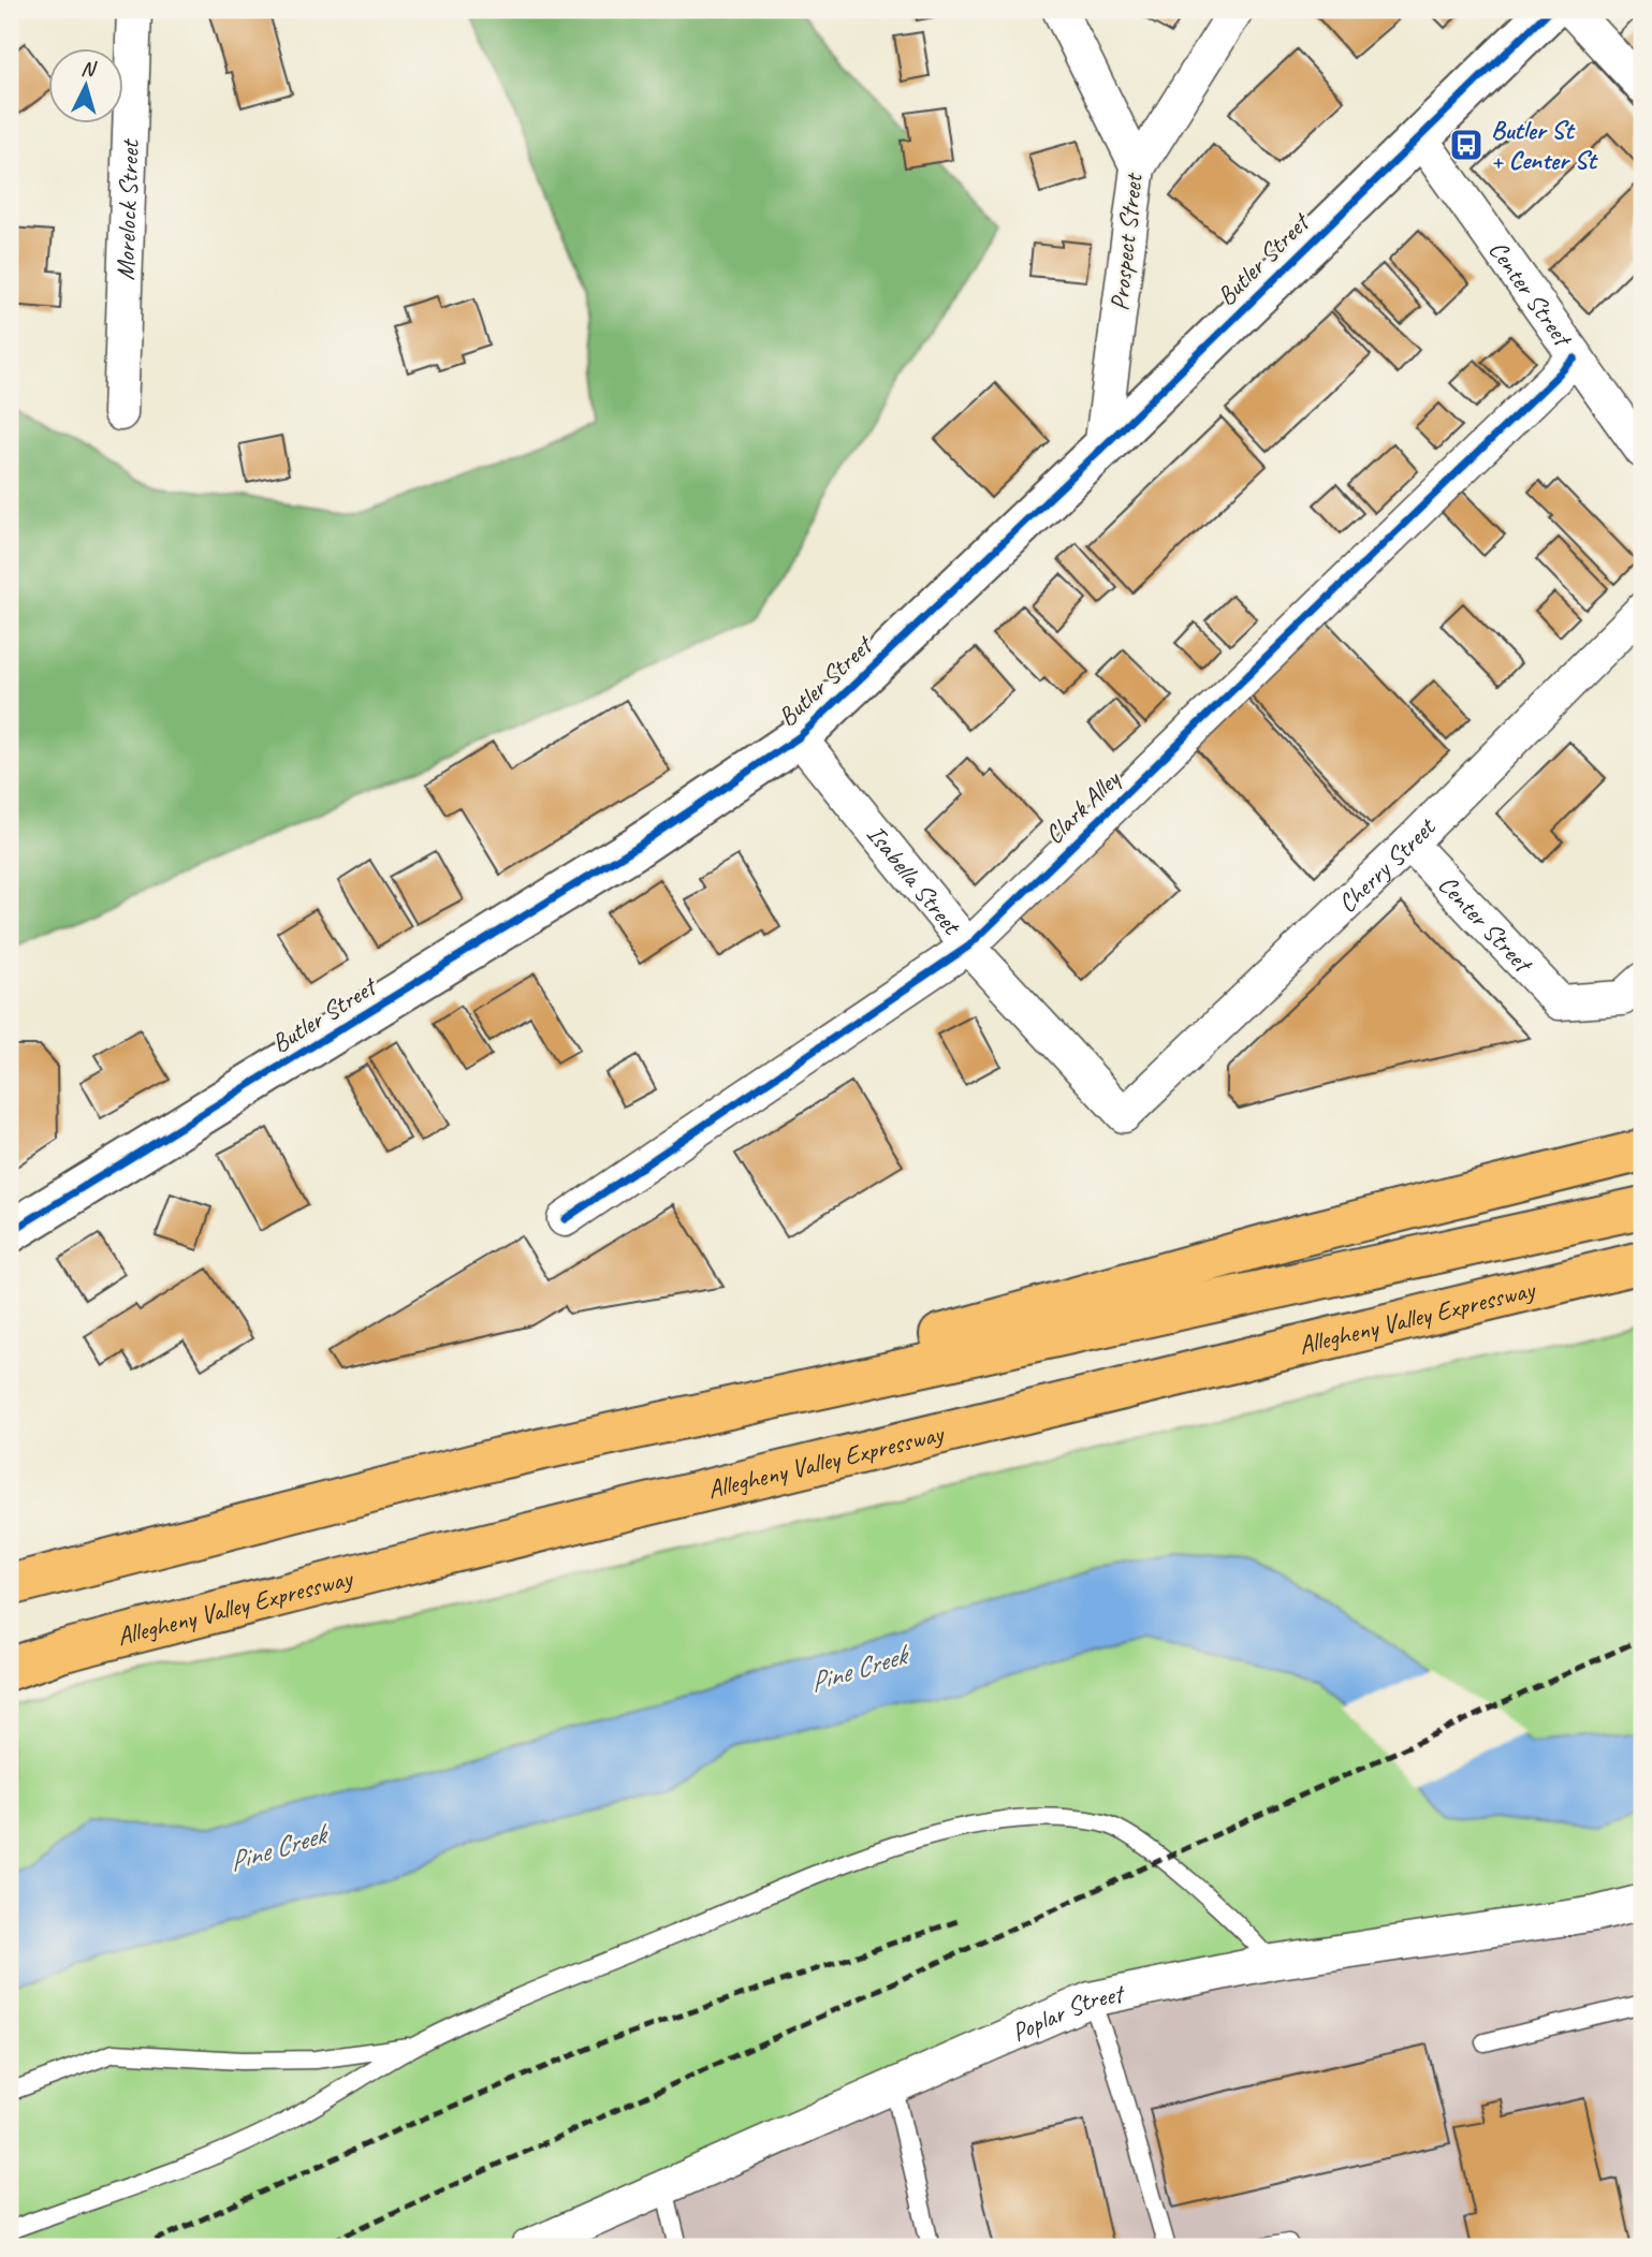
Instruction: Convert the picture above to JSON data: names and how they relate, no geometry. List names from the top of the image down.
{
  "streets": {
    "highway": ["Allegheny Valley Expressway"],
    "street": [
      "Morelock Street",
      "Prospect Street",
      "Butler Street",
      "Center Street",
      "Clark Alley",
      "Cherry Street",
      "Isabella Street",
      "Poplar Street"
    ]
  },
  "crossings": [
    ["Prospect Street", "Butler Street"],
    ["Butler Street", "Center Street"],
    ["Butler Street", "Isabella Street"],
    ["Center Street", "Clark Alley"],
    ["Center Street", "Cherry Street"],
    ["Clark Alley", "Isabella Street"],
    ["Cherry Street", "Isabella Street"]
  ],
  "water": ["Pine Creek"],
  "places": {
    "bus stop": ["Butler St + Center St"]
  },
  "north": "top"
}
